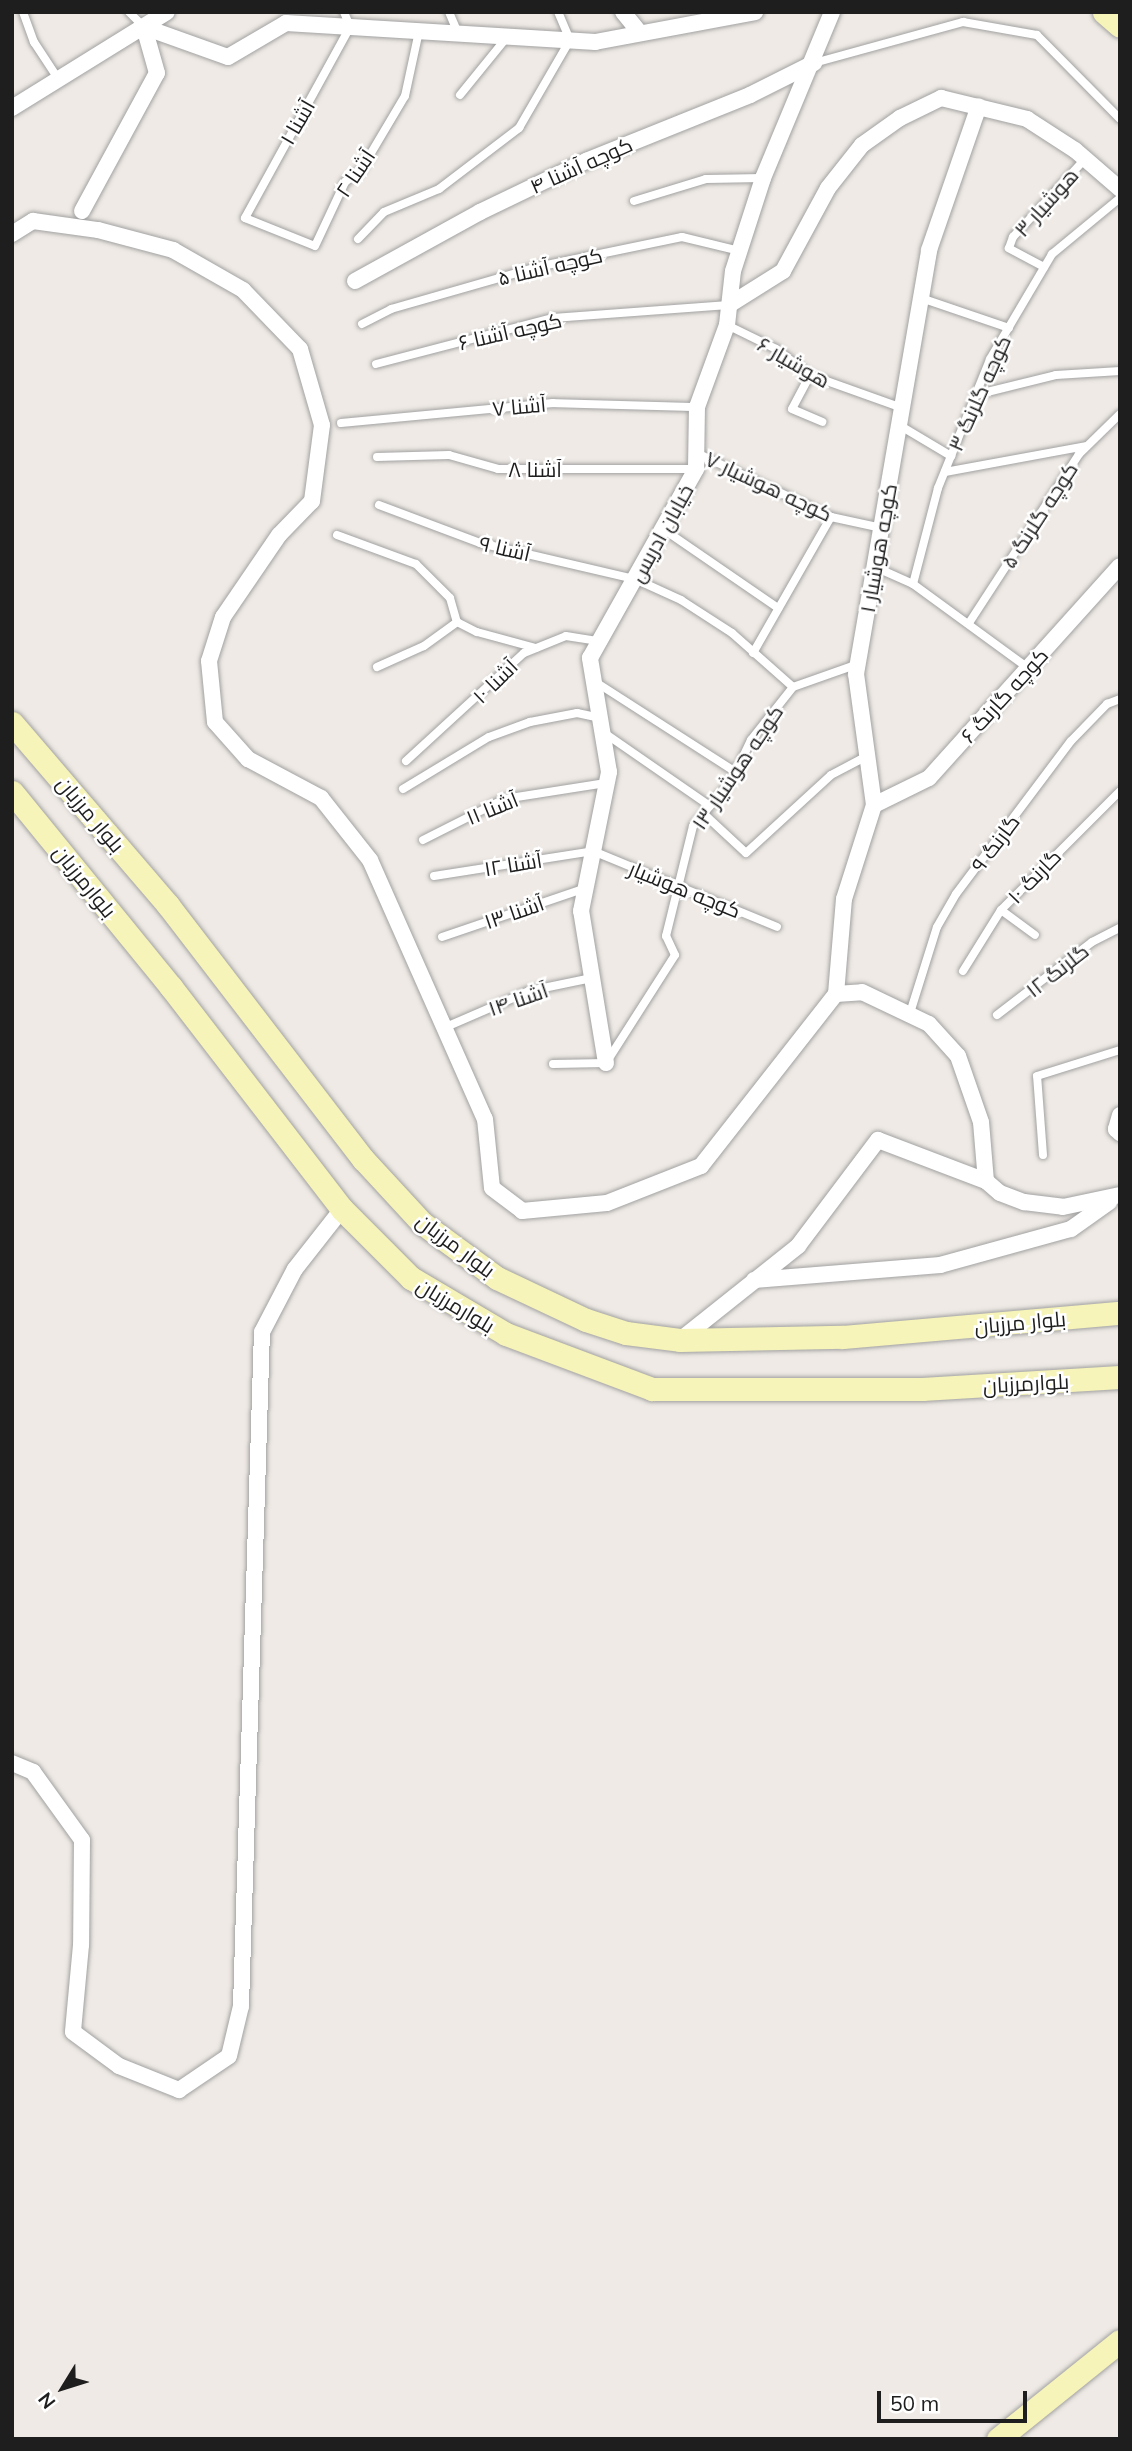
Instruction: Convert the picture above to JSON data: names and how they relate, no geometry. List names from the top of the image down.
{
  "streets": {
    "main road": ["بلوار مرزبان", "بلوارمرزبان"],
    "street": [
      "کوچه آشنا ۴",
      "خیابان ادریس",
      "کوچه هوشیار ۱",
      "کوچه گارنگ ۶"
    ],
    "lane": [
      "آشنا ۱",
      "آشنا ۲",
      "هوشیار ۳",
      "کوچه آشنا ۵",
      "کوچه آشنا ۶",
      "هوشیار ۶",
      "کوچه گلرنگ ۳",
      "آشنا ۷",
      "آشنا ۸",
      "کوچه هوشیار ۷",
      "کوچه گلرنگ ۵",
      "آشنا ۹",
      "آشنا ۱۰",
      "کوچه هوشیار ۱۳",
      "آشنا ۱۱",
      "گارنگ ۹",
      "آشنا ۱۲",
      "گارنگ ۱۰",
      "کوچه هوشیار",
      "آشنا ۱۳",
      "گلرنگ ۱۲",
      "آشنا ۱۴"
    ]
  },
  "crossings": [
    ["آشنا ۱", "آشنا ۲"],
    ["کوچه آشنا ۴", "خیابان ادریس"],
    ["هوشیار ۳", "کوچه گلرنگ ۳"],
    ["کوچه آشنا ۵", "خیابان ادریس"],
    ["کوچه آشنا ۶", "خیابان ادریس"],
    ["هوشیار ۶", "خیابان ادریس"],
    ["هوشیار ۶", "کوچه هوشیار ۱"],
    ["آشنا ۷", "خیابان ادریس"],
    ["آشنا ۸", "کوچه هوشیار ۷"],
    ["آشنا ۸", "خیابان ادریس"],
    ["کوچه هوشیار ۷", "خیابان ادریس"],
    ["کوچه هوشیار ۷", "کوچه هوشیار ۱"],
    ["خیابان ادریس", "آشنا ۹"],
    ["خیابان ادریس", "آشنا ۱۰"],
    ["خیابان ادریس", "کوچه هوشیار ۱۳"],
    ["خیابان ادریس", "آشنا ۱۱"],
    ["خیابان ادریس", "آشنا ۱۲"],
    ["خیابان ادریس", "کوچه هوشیار"],
    ["خیابان ادریس", "آشنا ۱۳"],
    ["خیابان ادریس", "آشنا ۱۴"],
    ["آشنا ۹", "کوچه هوشیار ۱۳"],
    ["کوچه هوشیار ۱", "کوچه گارنگ ۶"],
    ["کوچه هوشیار ۱", "کوچه هوشیار ۱۳"],
    ["کوچه هوشیار ۱۳", "کوچه هوشیار"],
    ["آشنا ۱۲", "کوچه هوشیار"]
  ],
  "scale_bar": "50 m",
  "north": "bottom left"
}
